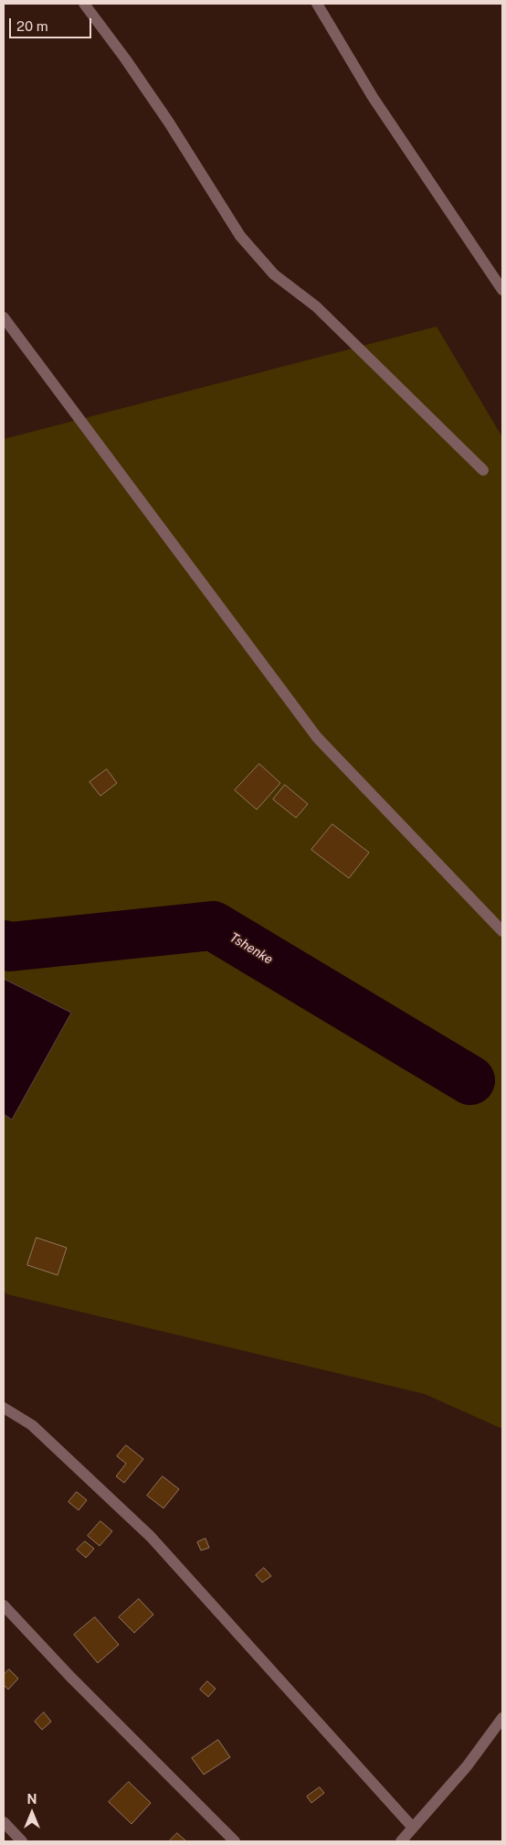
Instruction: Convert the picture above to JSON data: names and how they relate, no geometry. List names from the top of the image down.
{
  "water": ["Tshenke"],
  "scale_bar": "20 m",
  "north": "top"
}
